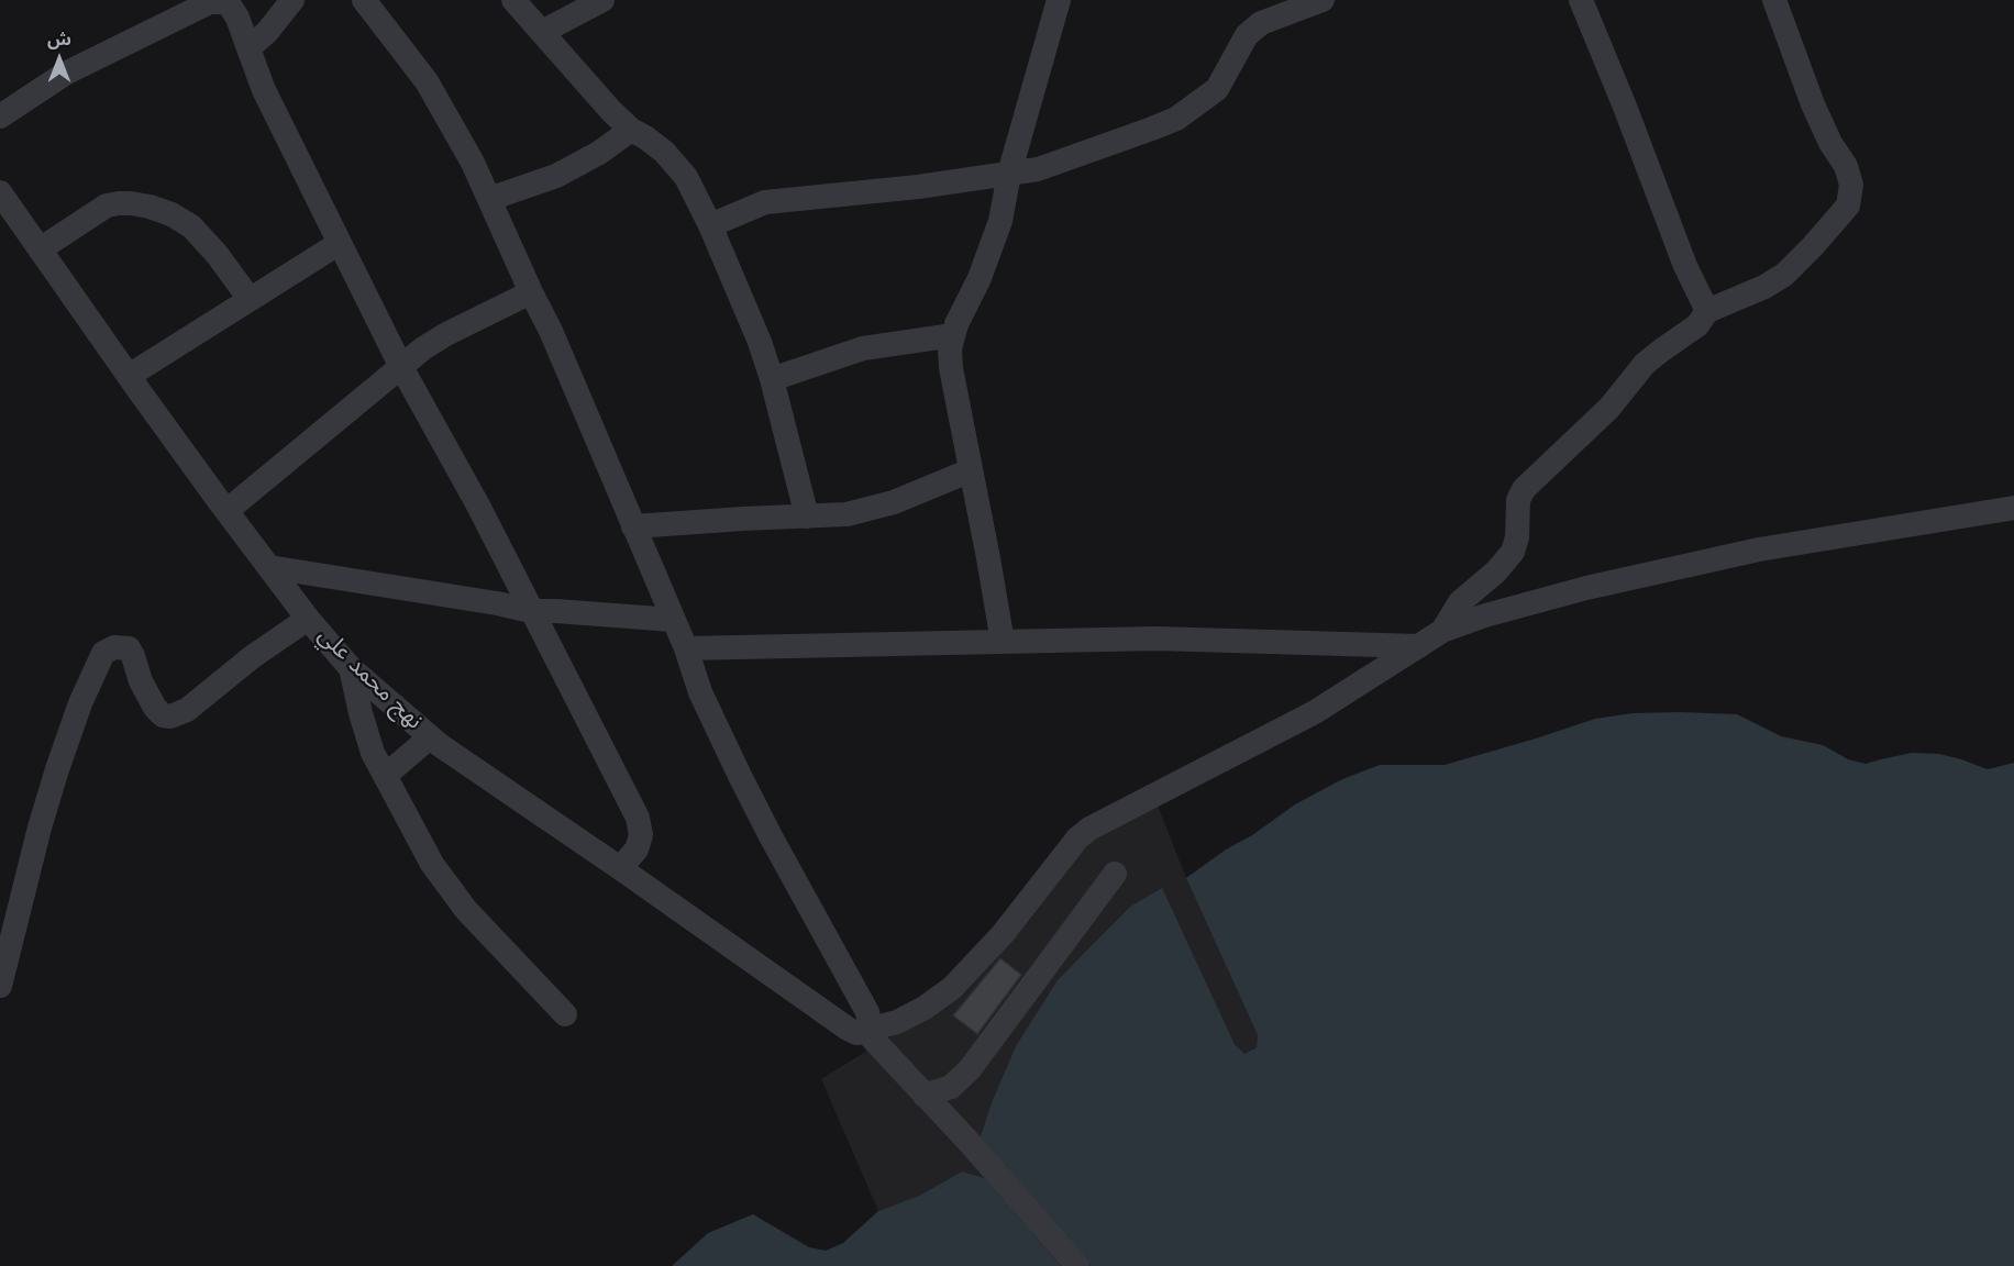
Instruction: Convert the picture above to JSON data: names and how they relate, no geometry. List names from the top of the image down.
{
  "streets": {
    "street": ["نهج محمد علي"]
  },
  "north": "top"
}
